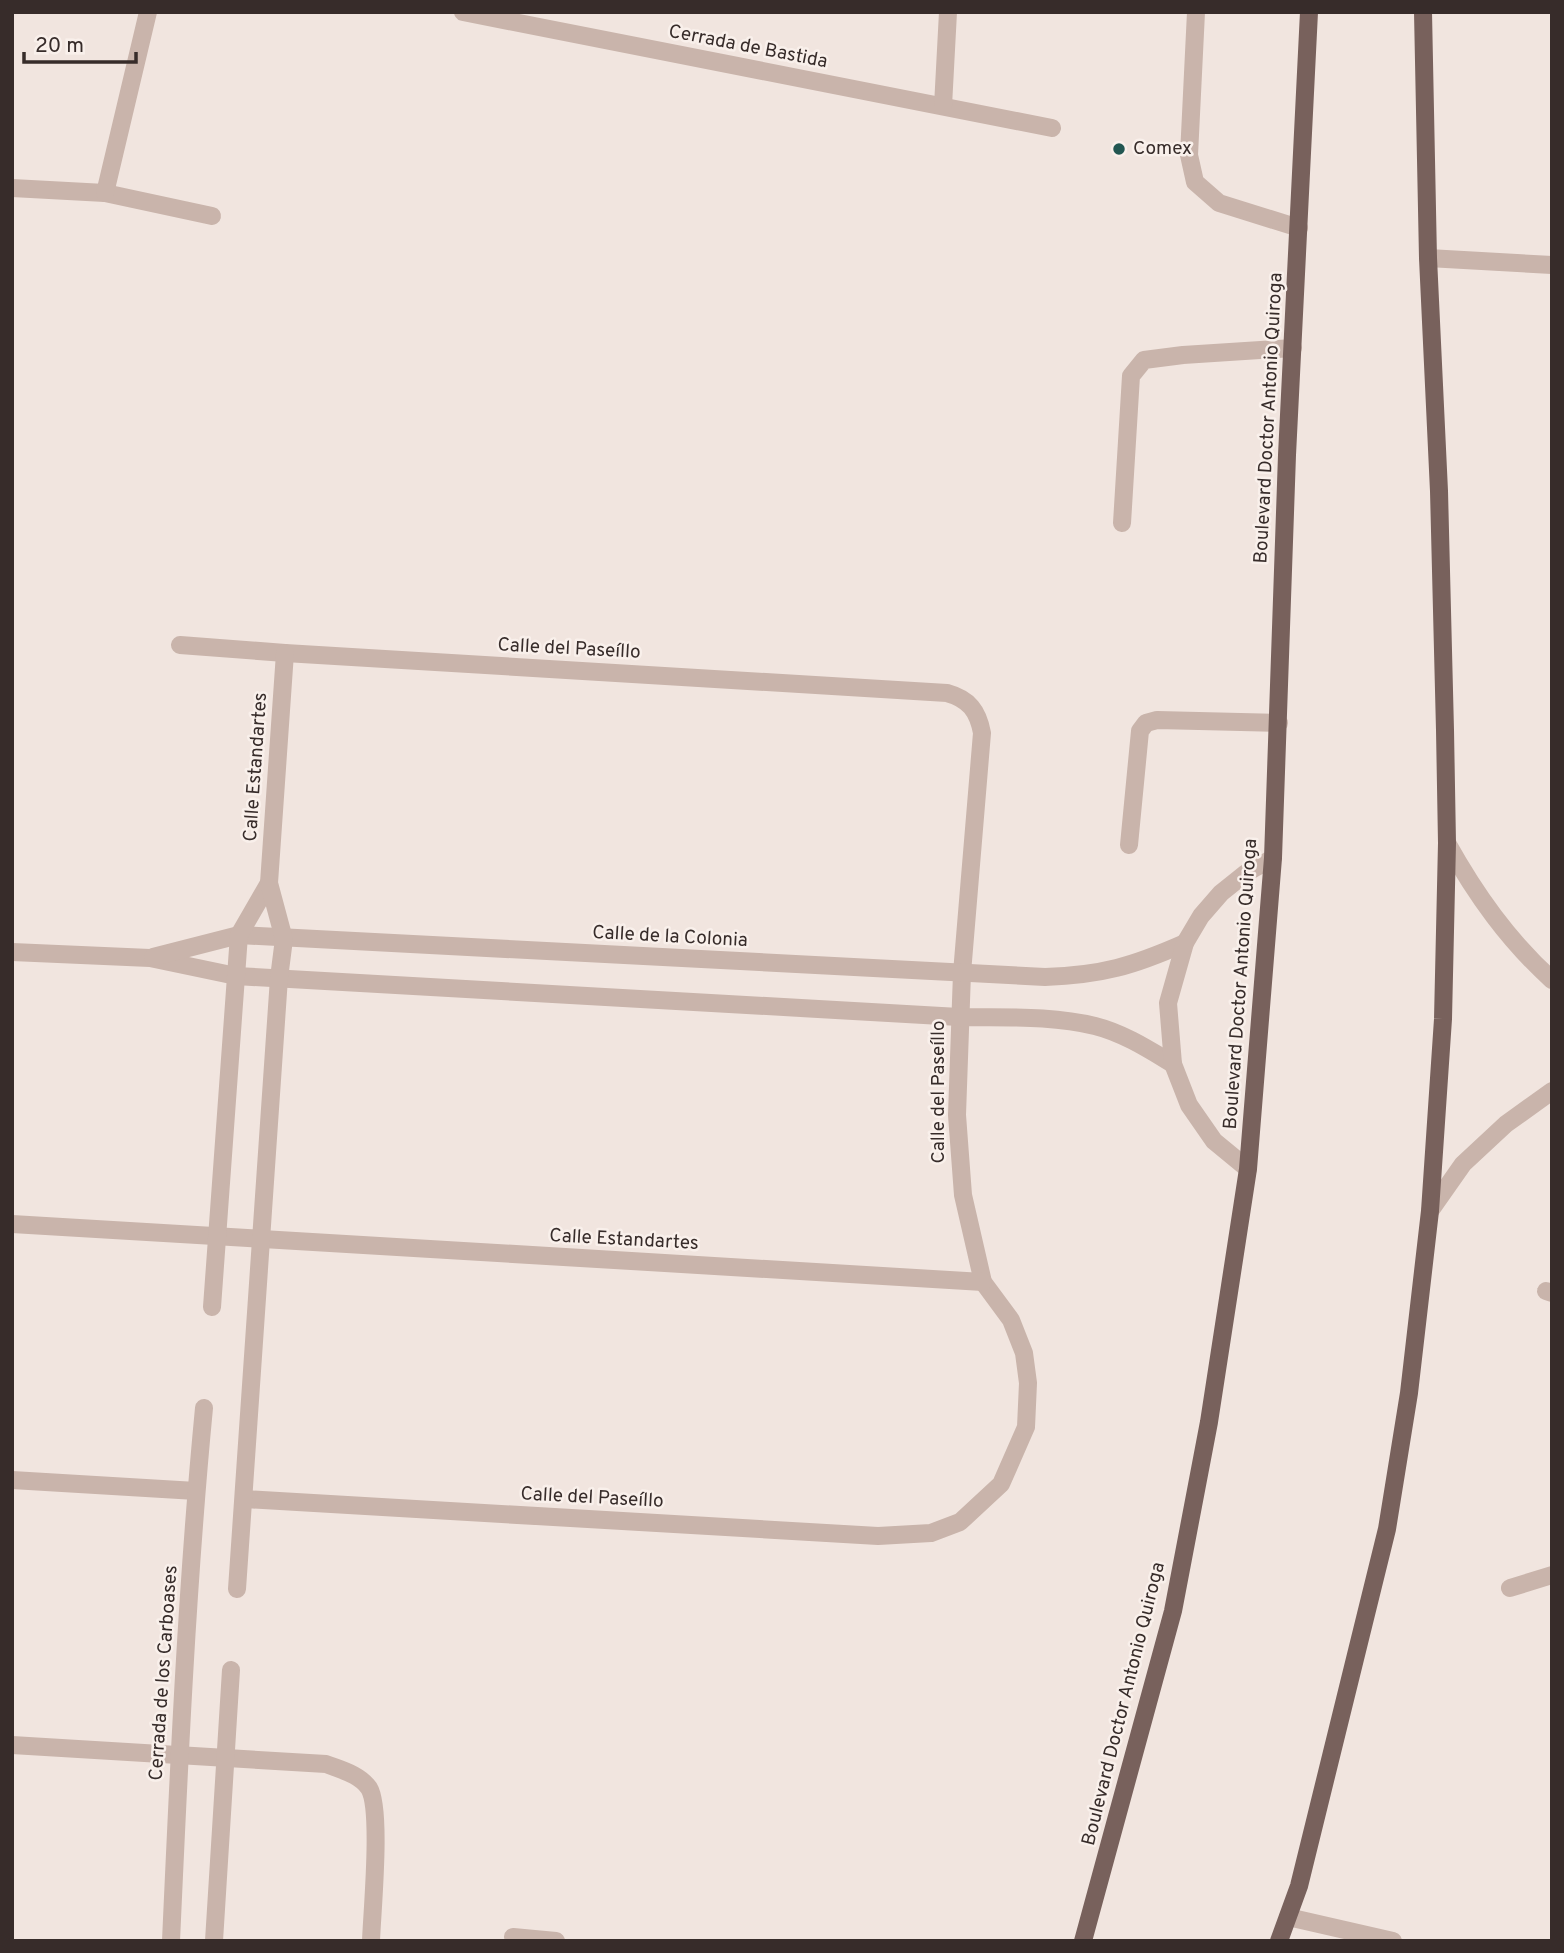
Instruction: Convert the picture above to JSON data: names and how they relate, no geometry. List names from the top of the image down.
{
  "streets": {
    "main road": ["Boulevard Doctor Antonio Quiroga"],
    "street": [
      "Cerrada de Bastida",
      "Calle del Paseíllo",
      "Calle Estandartes",
      "Calle de la Colonia",
      "Cerrada de los Carboases"
    ]
  },
  "crossings": [
    ["Calle del Paseíllo", "Calle Estandartes"],
    ["Calle del Paseíllo", "Calle de la Colonia"],
    ["Calle Estandartes", "Calle de la Colonia"]
  ],
  "places": ["Comex"],
  "scale_bar": "20 m"
}
